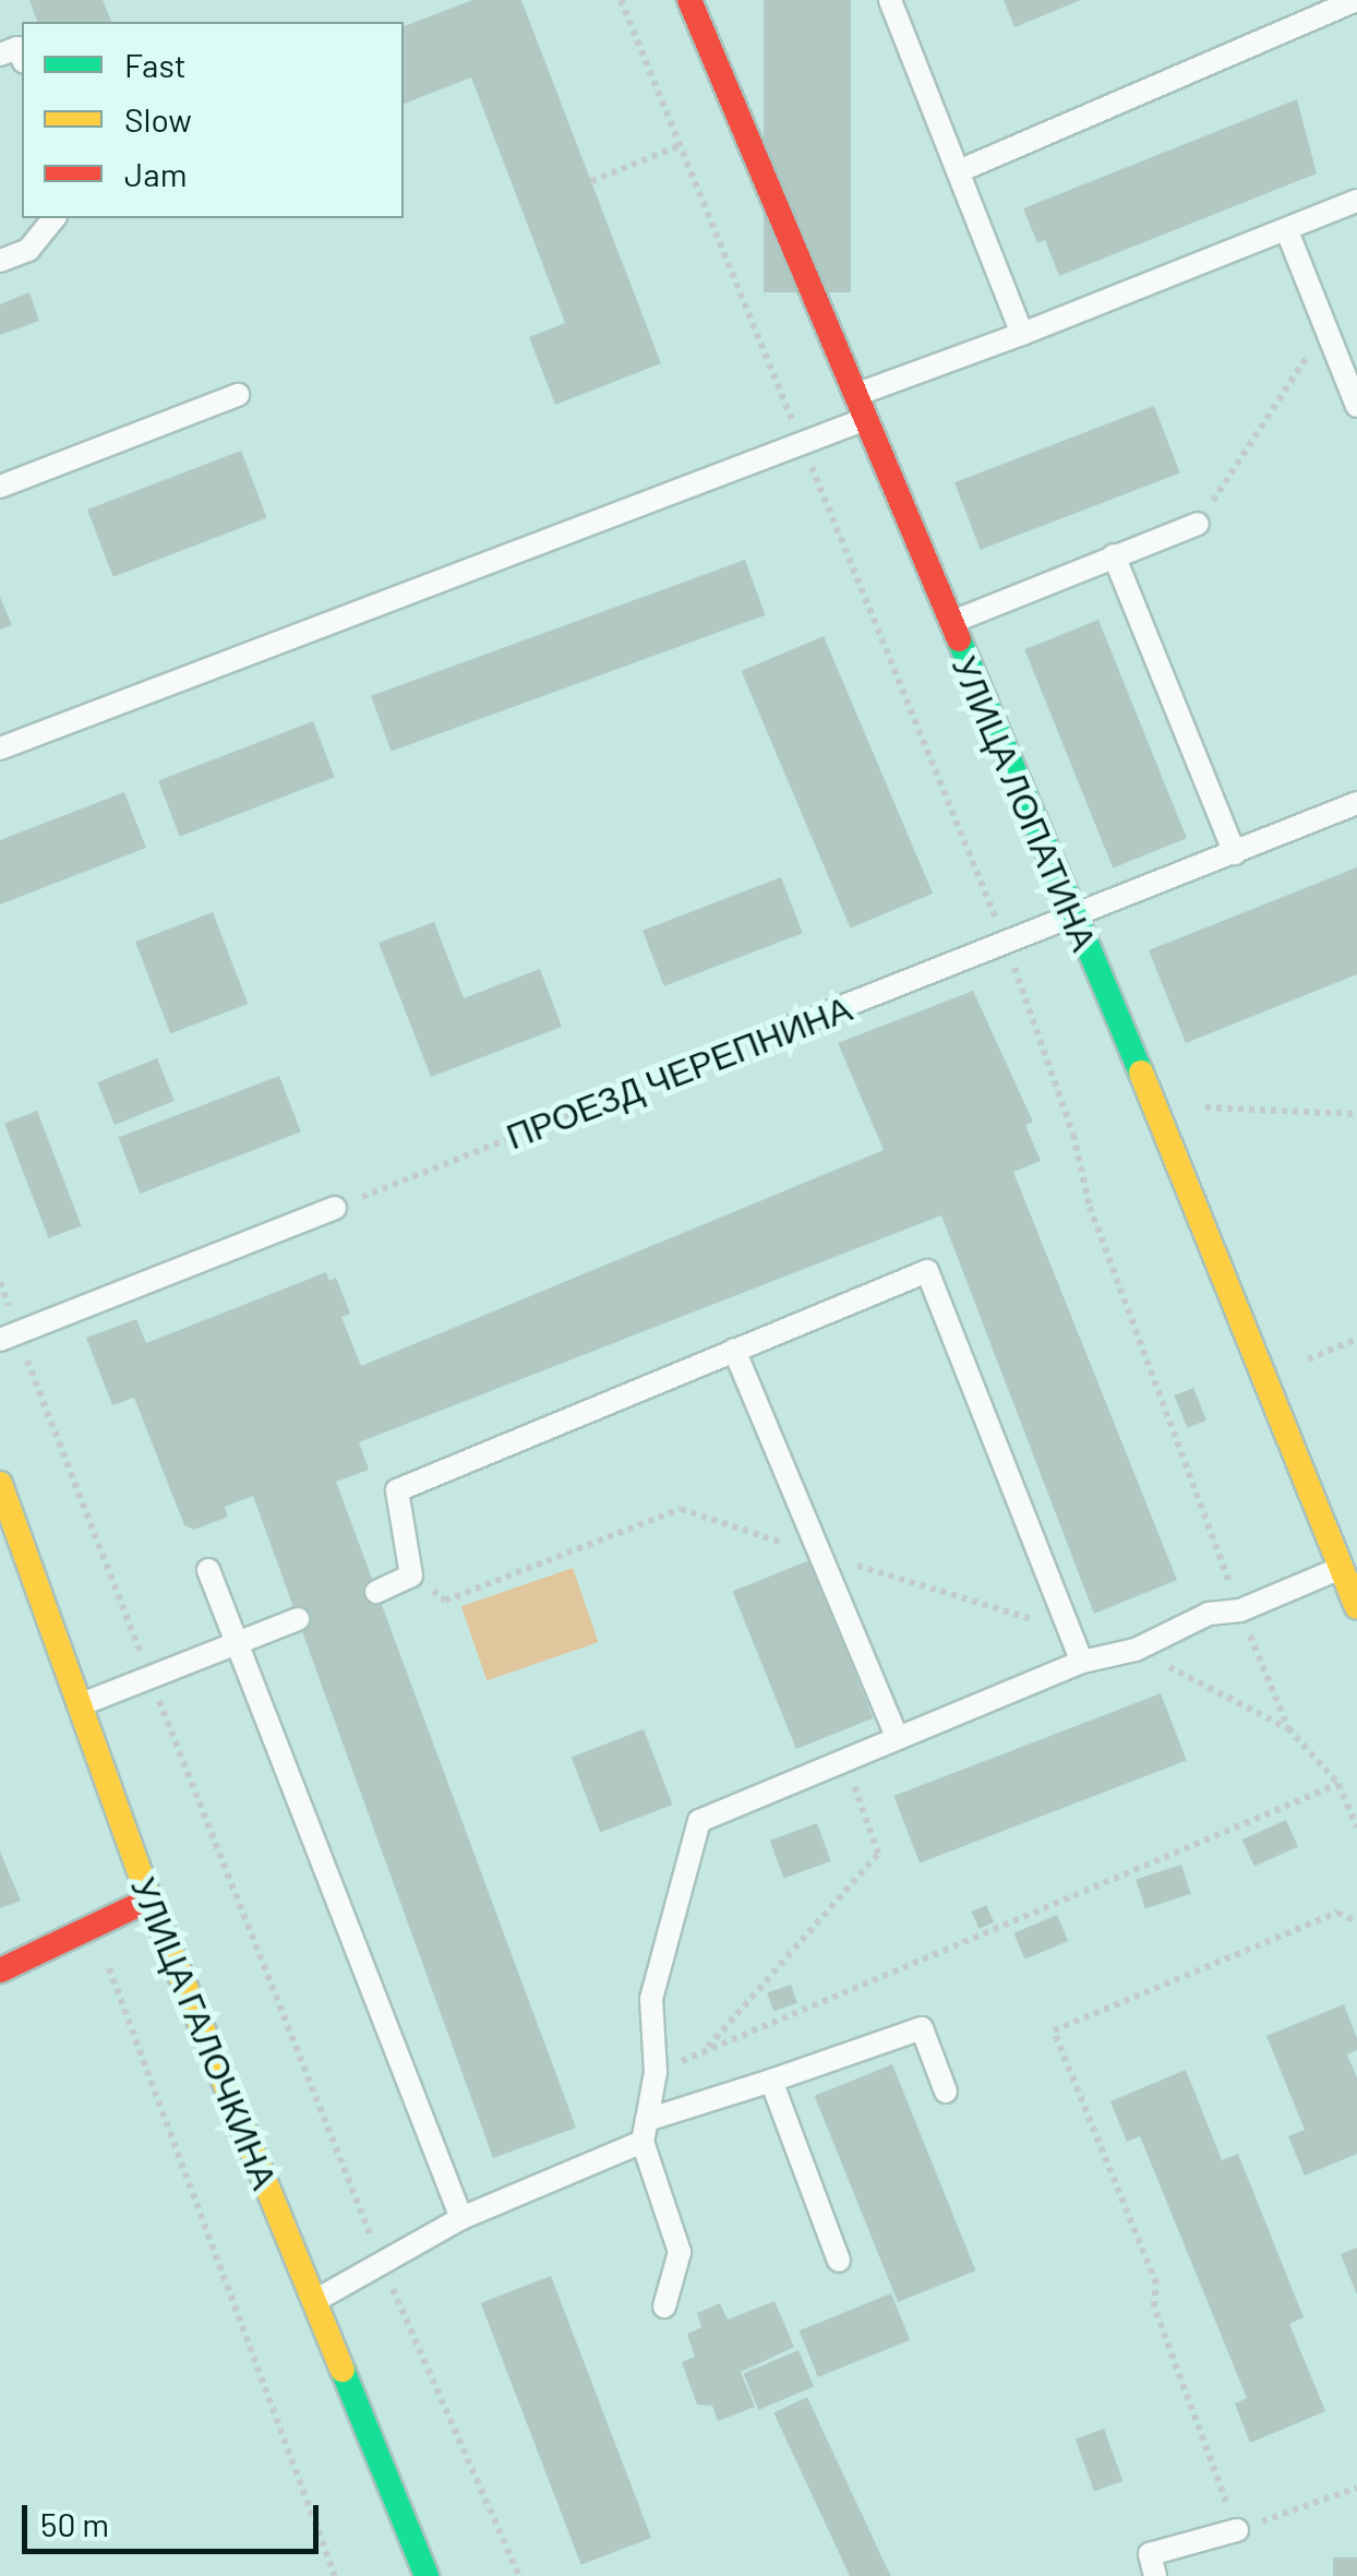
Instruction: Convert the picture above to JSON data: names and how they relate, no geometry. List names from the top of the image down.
{
  "streets": {
    "street": ["УЛИЦА ЛОПАТИНА", "УЛИЦА ГАЛОЧКИНА"],
    "lane": ["ПРОЕЗД ЧЕРЕПНИНА"]
  },
  "crossings": [
    ["УЛИЦА ЛОПАТИНА", "ПРОЕЗД ЧЕРЕПНИНА"]
  ],
  "legend": ["Fast", "Slow", "Jam"],
  "scale_bar": "50 m"
}
